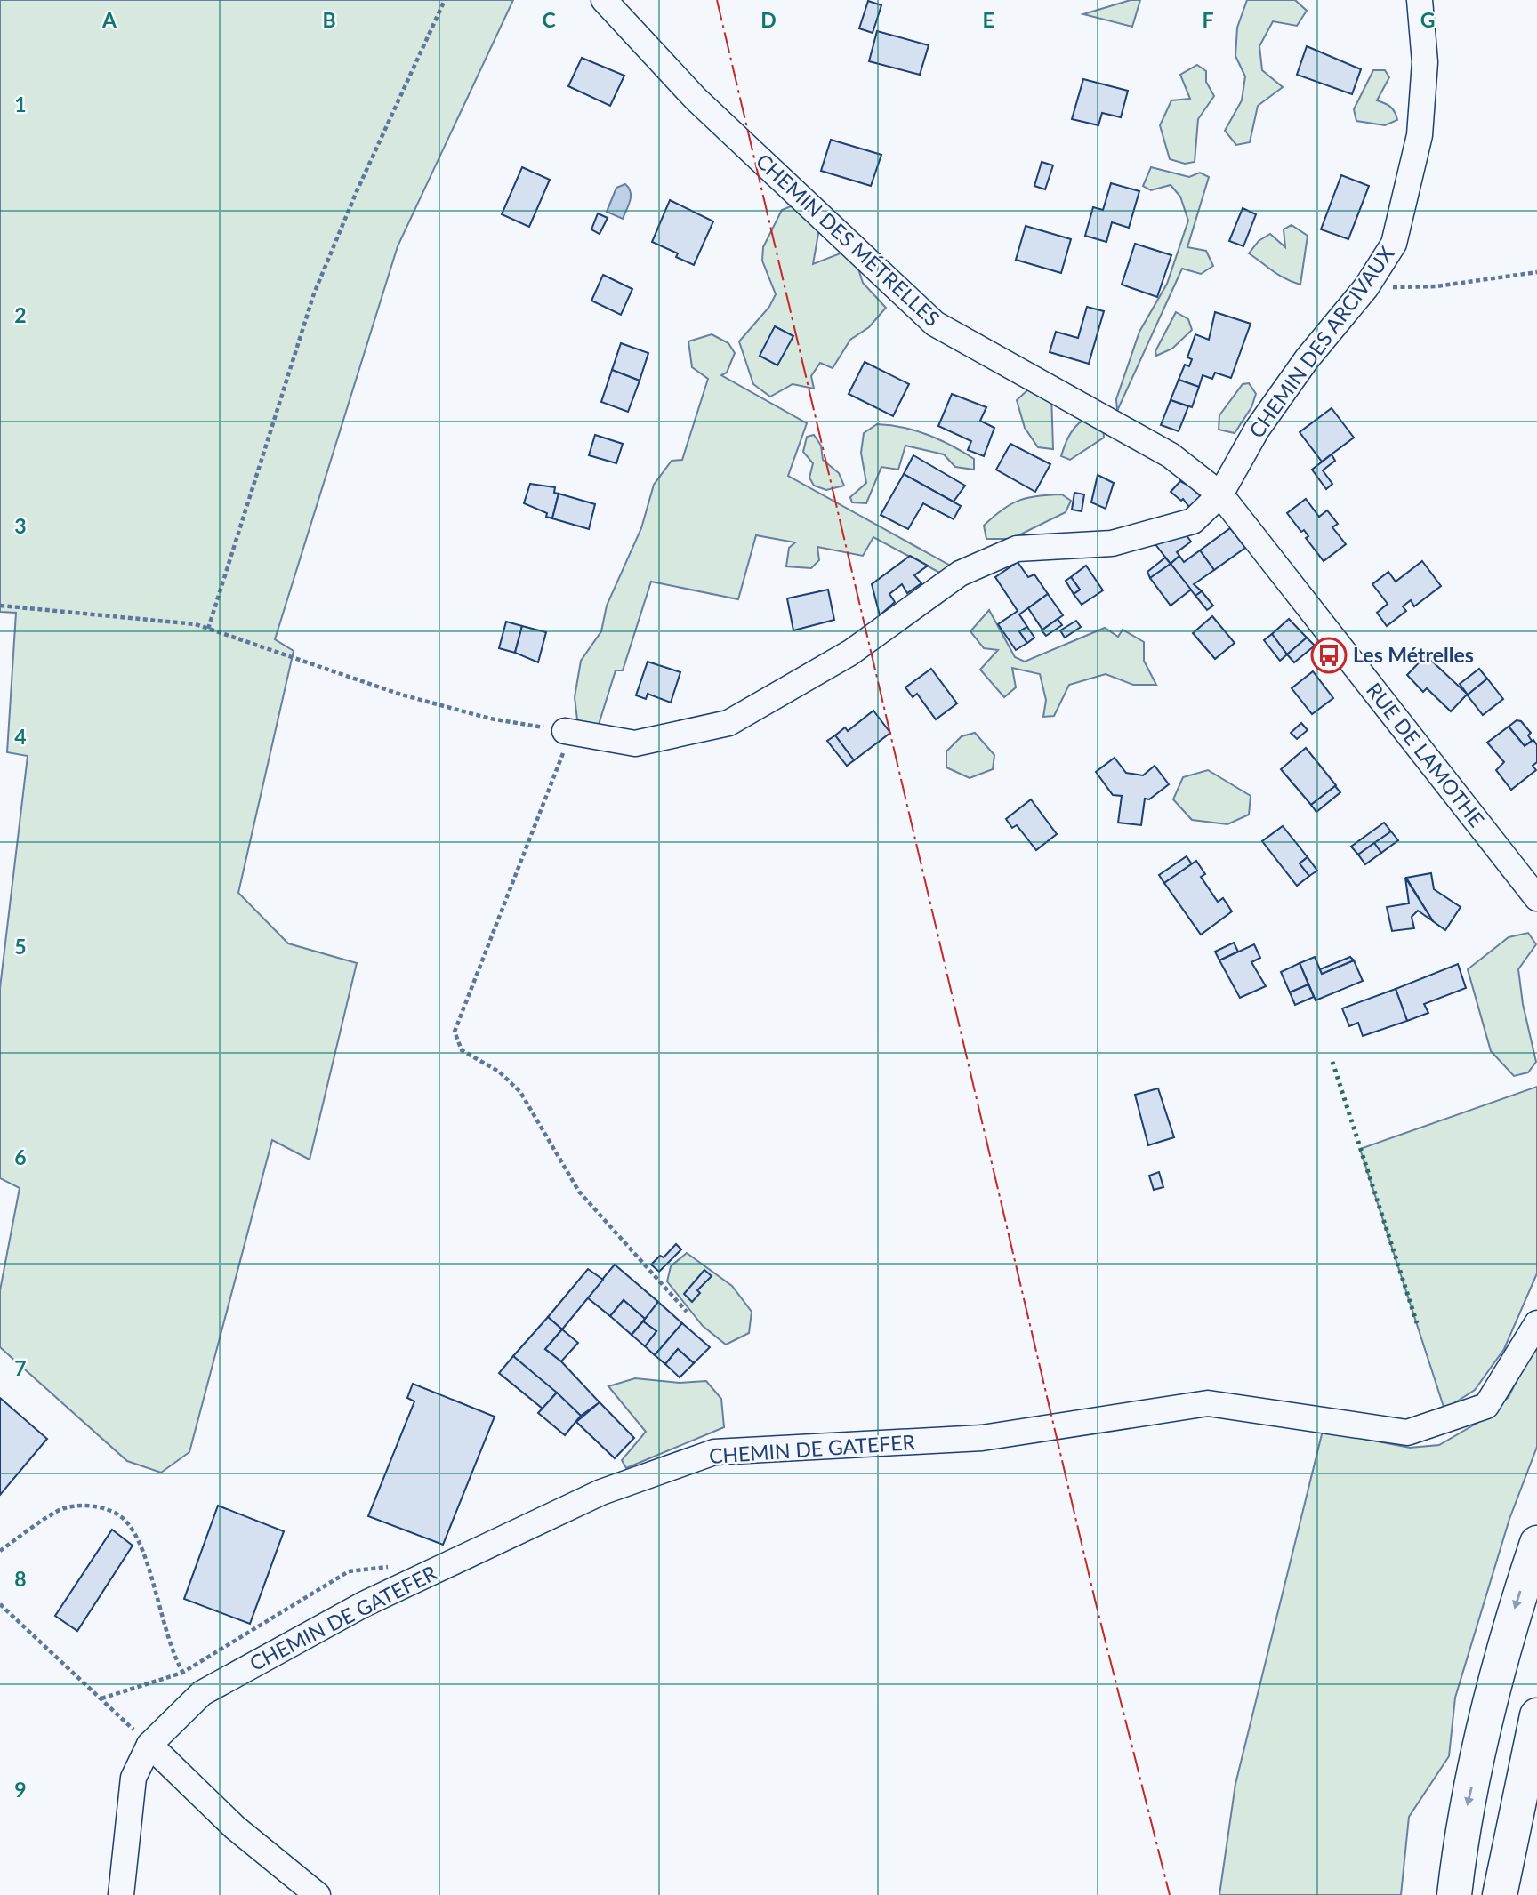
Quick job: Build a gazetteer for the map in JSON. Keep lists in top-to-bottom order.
{
  "streets": {
    "street": [
      "CHEMIN DES MÉTRELLES",
      "CHEMIN DES ARCIVAUX",
      "RUE DE LAMOTHE",
      "CHEMIN DE GATEFER"
    ]
  },
  "crossings": [
    ["CHEMIN DES MÉTRELLES", "CHEMIN DES ARCIVAUX"],
    ["CHEMIN DES MÉTRELLES", "RUE DE LAMOTHE"],
    ["CHEMIN DES ARCIVAUX", "RUE DE LAMOTHE"]
  ],
  "places": {
    "bus stop": ["Les Métrelles"]
  },
  "grid": {
    "columns": [
      "A",
      "B",
      "C",
      "D",
      "E",
      "F",
      "G"
    ],
    "rows": [
      "1",
      "2",
      "3",
      "4",
      "5",
      "6",
      "7",
      "8",
      "9"
    ]
  }
}
